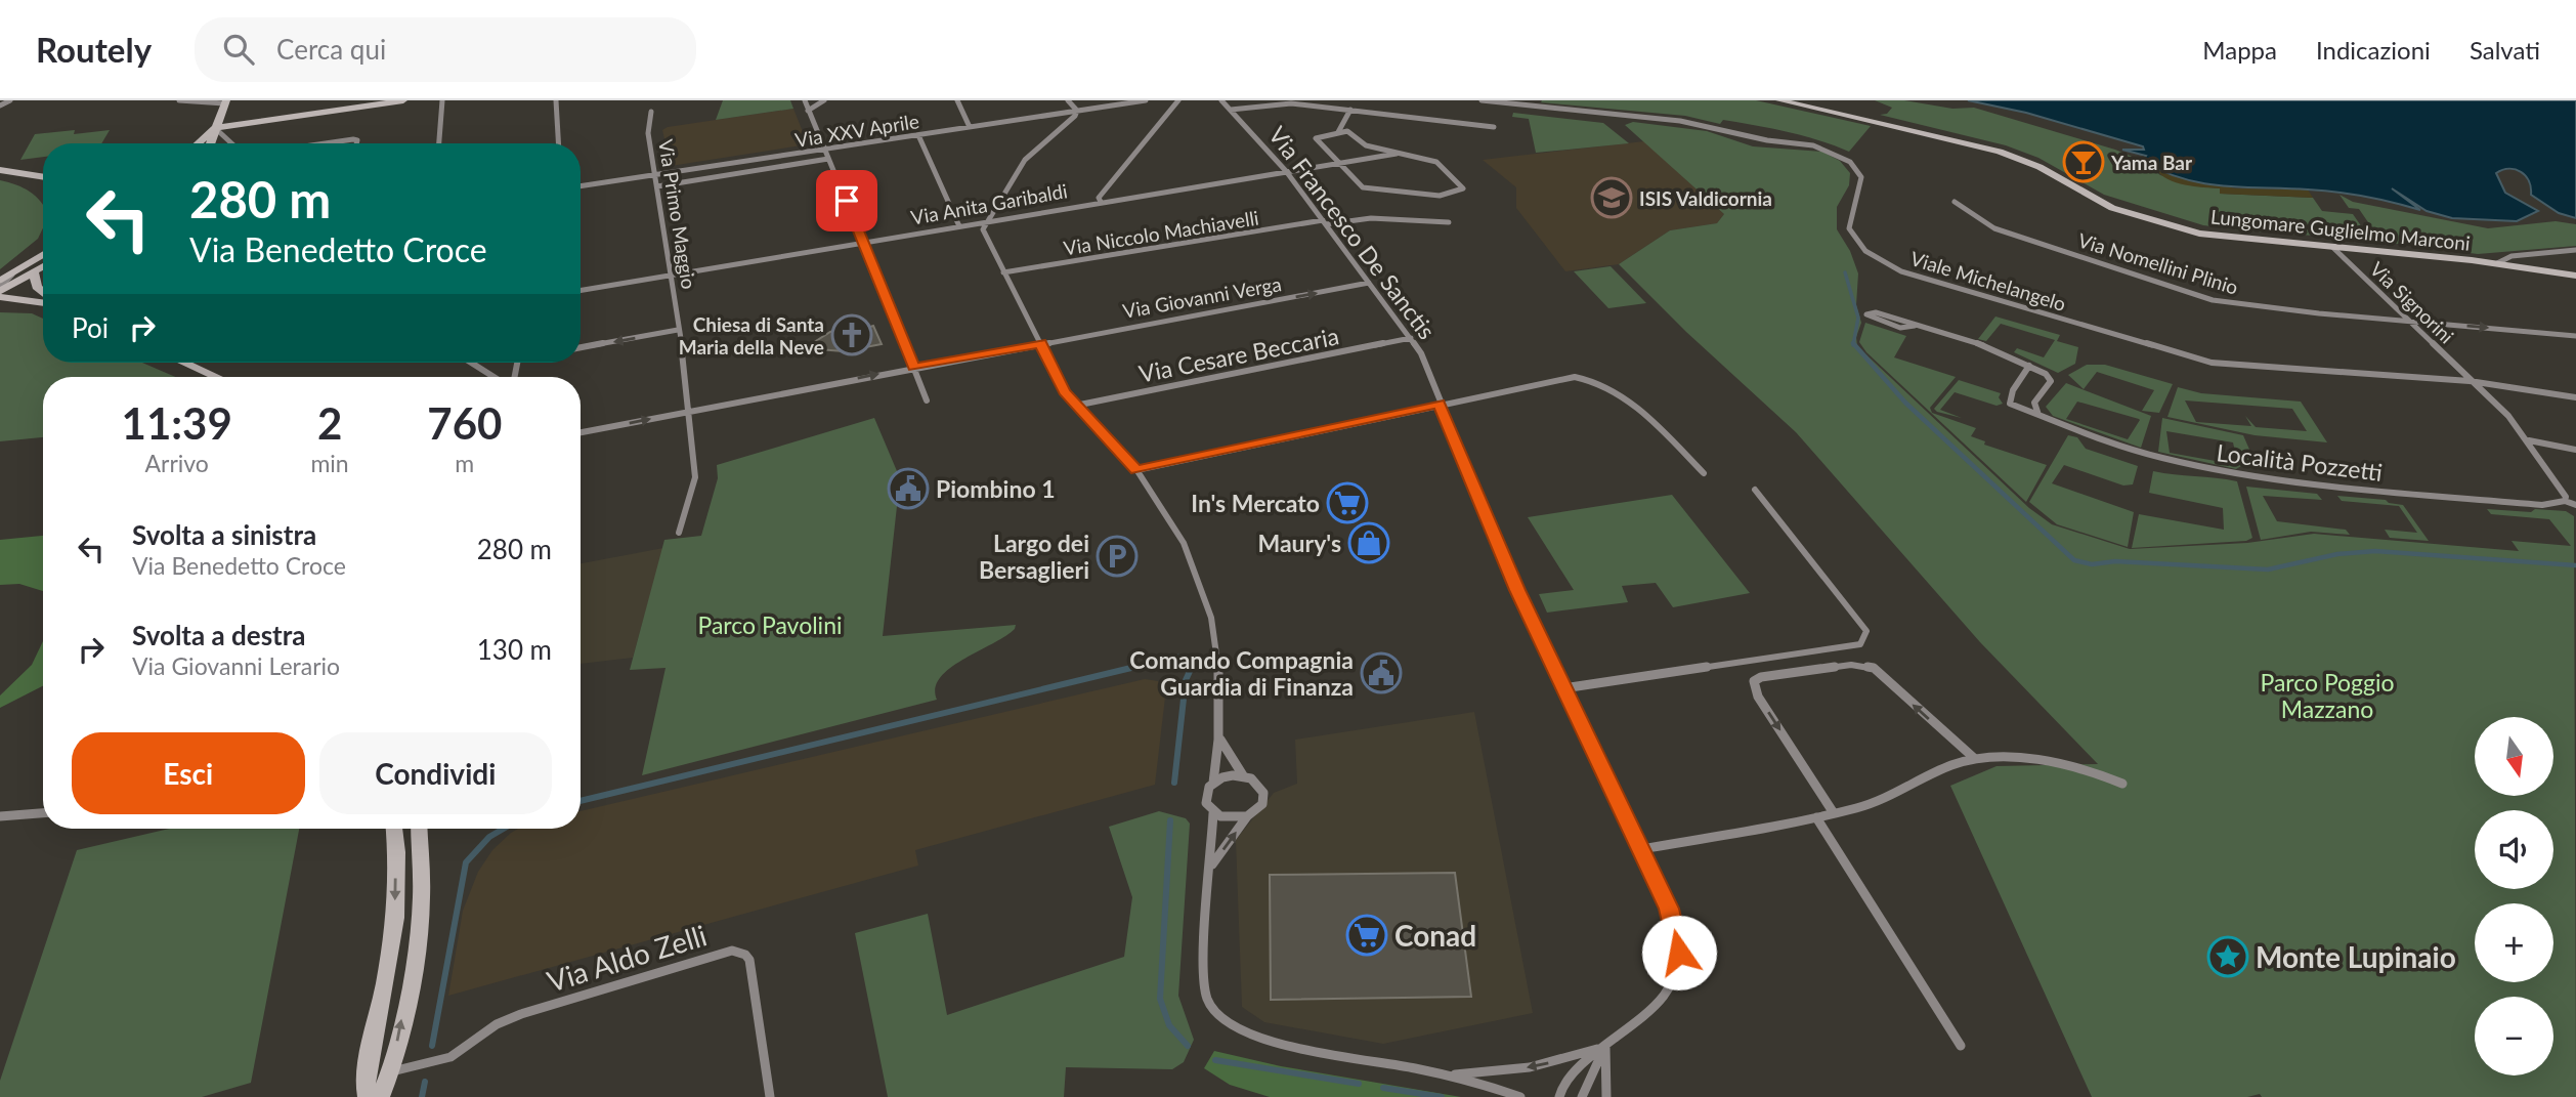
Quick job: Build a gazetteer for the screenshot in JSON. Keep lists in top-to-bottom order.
{
  "streets": {
    "street": [
      "Via XXV Aprile",
      "Via Anita Garibaldi",
      "Via Primo Maggio",
      "Lungomare Guglielmo Marconi",
      "Via Niccolo Machiavelli",
      "Via Francesco De Sanctis",
      "Via Nomellini Plinio",
      "Viale Michelangelo",
      "Via Giovanni Verga",
      "Via Signorini",
      "Via Cesare Beccaria",
      "Località Pozzetti",
      "Via Aldo Zelli"
    ]
  },
  "crossings": [
    ["Via XXV Aprile", "Via Primo Maggio"],
    ["Via Anita Garibaldi", "Via Primo Maggio"],
    ["Via Anita Garibaldi", "Via Francesco De Sanctis"],
    ["Via Primo Maggio", "Via Giovanni Verga"],
    ["Lungomare Guglielmo Marconi", "Via Signorini"],
    ["Via Niccolo Machiavelli", "Via Francesco De Sanctis"],
    ["Via Francesco De Sanctis", "Via Giovanni Verga"],
    ["Via Francesco De Sanctis", "Via Cesare Beccaria"],
    ["Via Nomellini Plinio", "Via Signorini"],
    ["Viale Michelangelo", "Via Signorini"]
  ],
  "one_way": ["Via Giovanni Verga"],
  "parks": ["Parco Pavolini", "Parco Poggio Mazzano"],
  "places": {
    "bar": ["Yama Bar"],
    "school or university": ["ISIS Valdicornia"],
    "church": ["Chiesa di Santa Maria della Neve"],
    "public building": ["Piombino 1", "Comando Compagnia Guardia di Finanza"],
    "supermarket": ["In's Mercato", "Conad"],
    "shop": ["Maury's"],
    "parking": ["Largo dei Bersaglieri"],
    "place": ["Monte Lupinaio"]
  },
  "north": "bottom",
  "page": {
    "header": "Routely",
    "search": "Cerca qui",
    "nav": ["Mappa", "Indicazioni", "Salvati"],
    "turn": ["280 m", "Via Benedetto Croce"],
    "then": "Poi",
    "eta": [
      "11:39",
      "Arrivo",
      "2",
      "min",
      "760",
      "m"
    ],
    "list": [
      {
        "name": "Svolta a sinistra",
        "note": "Via Benedetto Croce",
        "value": "280 m"
      },
      {
        "name": "Svolta a destra",
        "note": "Via Giovanni Lerario",
        "value": "130 m"
      }
    ],
    "map_buttons": ["+", "−"],
    "buttons": ["Esci", "Condividi"]
  }
}
